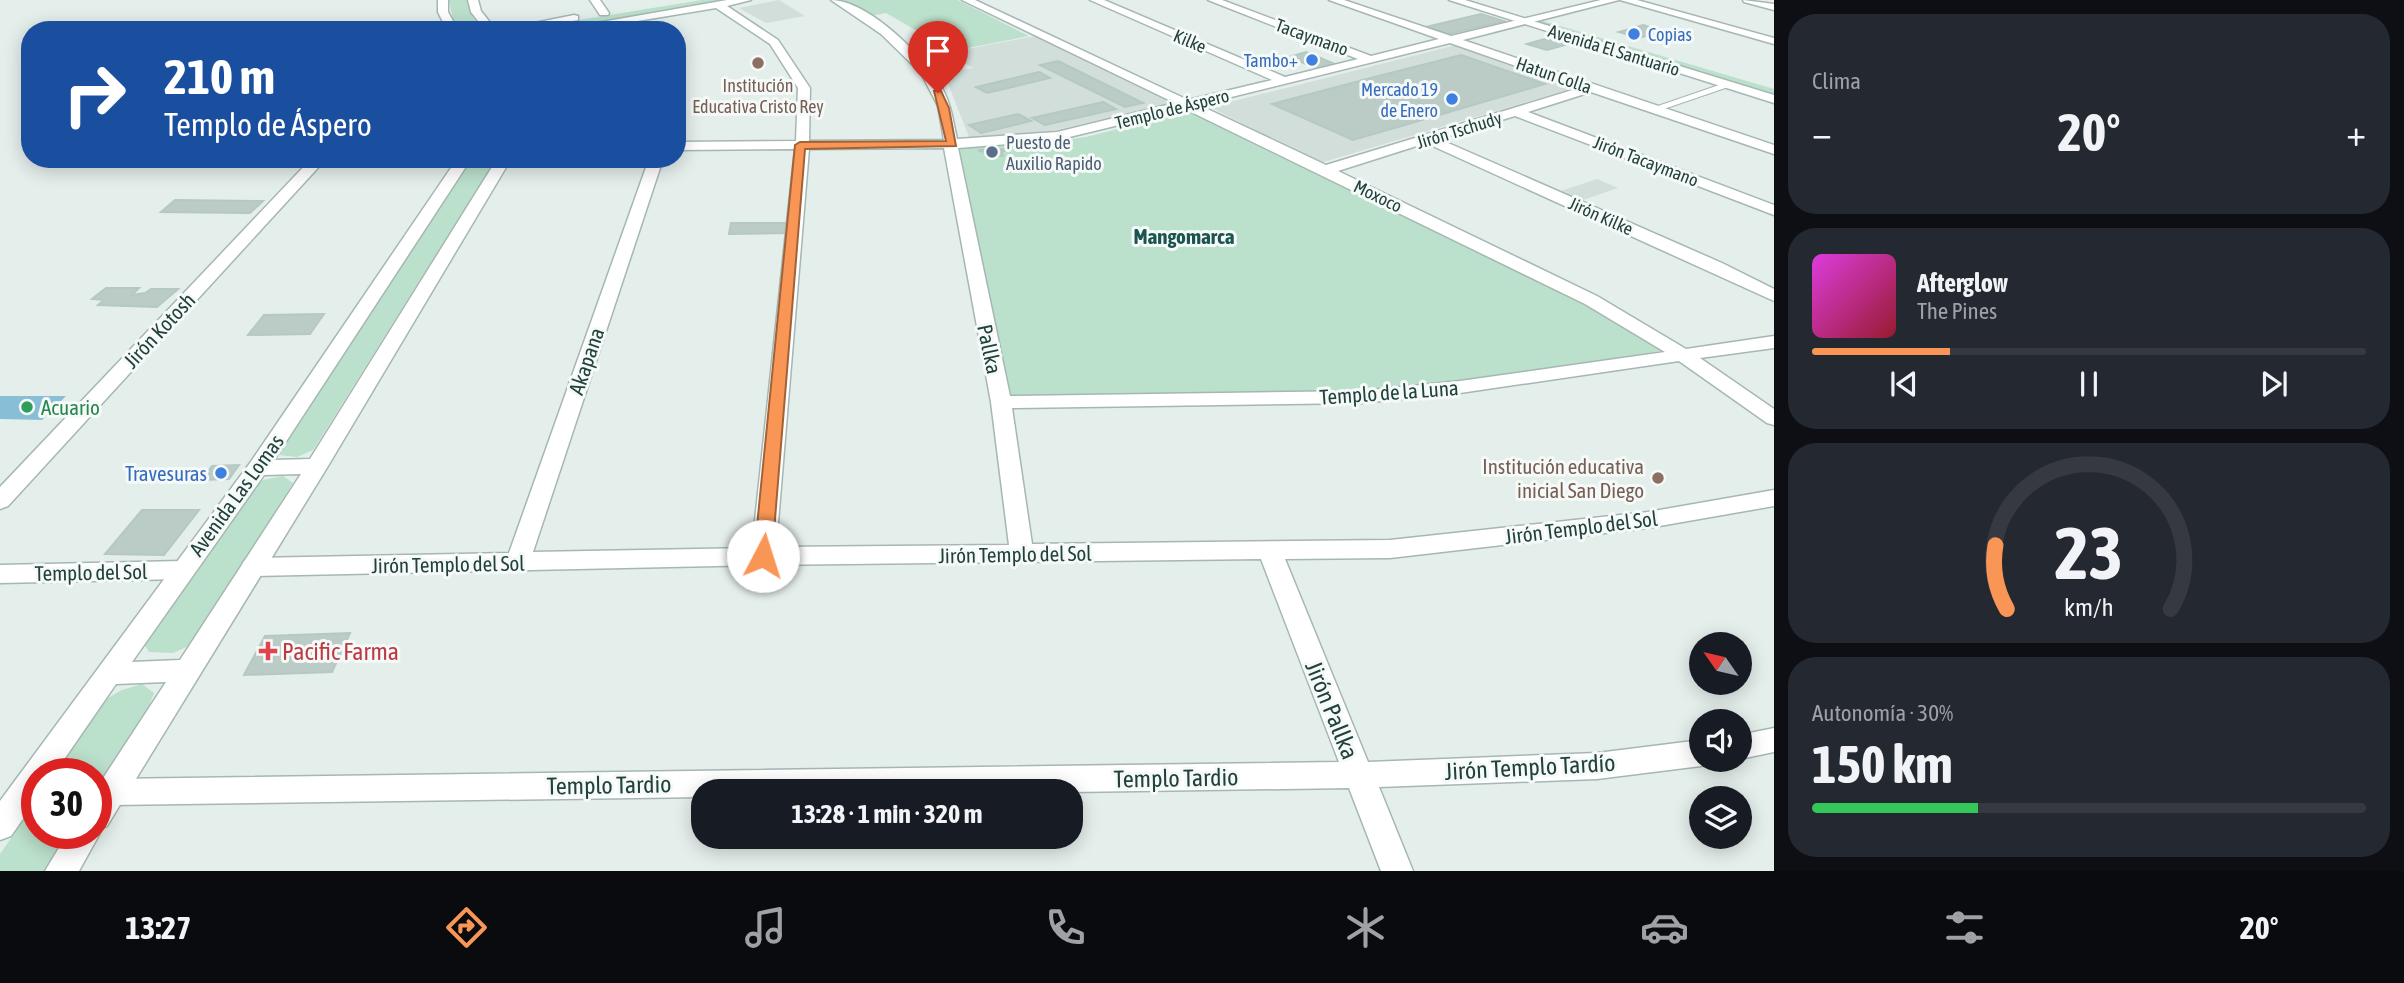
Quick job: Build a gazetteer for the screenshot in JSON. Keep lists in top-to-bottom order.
{
  "streets": {
    "street": [
      "Tacaymano",
      "Kilke",
      "Avenida El Santuario",
      "Hatun Colla",
      "Templo de Áspero",
      "Jirón Tschudy",
      "Jirón Tacaymano",
      "Moxoco",
      "Jirón Kilke",
      "Jirón Kotosh",
      "Pallka",
      "Akapana",
      "Templo de la Luna",
      "Avenida Las Lomas",
      "Jirón Templo del Sol",
      "Templo del Sol",
      "Jirón Pallka",
      "Jirón Templo Tardío",
      "Templo Tardio"
    ]
  },
  "crossings": [
    ["Tacaymano", "Templo de Áspero"],
    ["Kilke", "Templo de Áspero"],
    ["Avenida El Santuario", "Templo de Áspero"],
    ["Hatun Colla", "Templo de Áspero"],
    ["Hatun Colla", "Jirón Tschudy"],
    ["Templo de Áspero", "Moxoco"],
    ["Templo de Áspero", "Pallka"],
    ["Jirón Tschudy", "Jirón Tacaymano"],
    ["Jirón Tschudy", "Moxoco"],
    ["Jirón Tschudy", "Jirón Kilke"],
    ["Moxoco", "Templo de la Luna"],
    ["Pallka", "Templo de la Luna"],
    ["Pallka", "Jirón Templo del Sol"],
    ["Akapana", "Jirón Templo del Sol"],
    ["Avenida Las Lomas", "Templo del Sol"],
    ["Jirón Templo del Sol", "Jirón Pallka"],
    ["Jirón Pallka", "Jirón Templo Tardío"],
    ["Jirón Pallka", "Templo Tardio"],
    ["Jirón Templo Tardío", "Templo Tardio"]
  ],
  "districts": ["Mangomarca"],
  "places": {
    "other": [
      "Copias",
      "Tambo+",
      "Institución Educativa Cristo Rey",
      "Mercado 19 de Enero",
      "Puesto de Auxilio Rapido",
      "Acuario",
      "Travesuras",
      "Institución educativa inicial San Diego"
    ],
    "health": ["Pacific Farma"]
  },
  "north": "top left",
  "page": {
    "tile": [
      "Clima",
      ["Autonomía · 30%", "150 km"]
    ],
    "turn": ["210 m", "Templo de Áspero"],
    "heat": ["−", "20°", "+"],
    "song": ["Afterglow", "The Pines"],
    "limit": "30",
    "trip": "13:28 · 1 min · 320 m",
    "tabs": ["13:27", "20°"],
    "gauge": ["23", "km/h"]
  }
}
